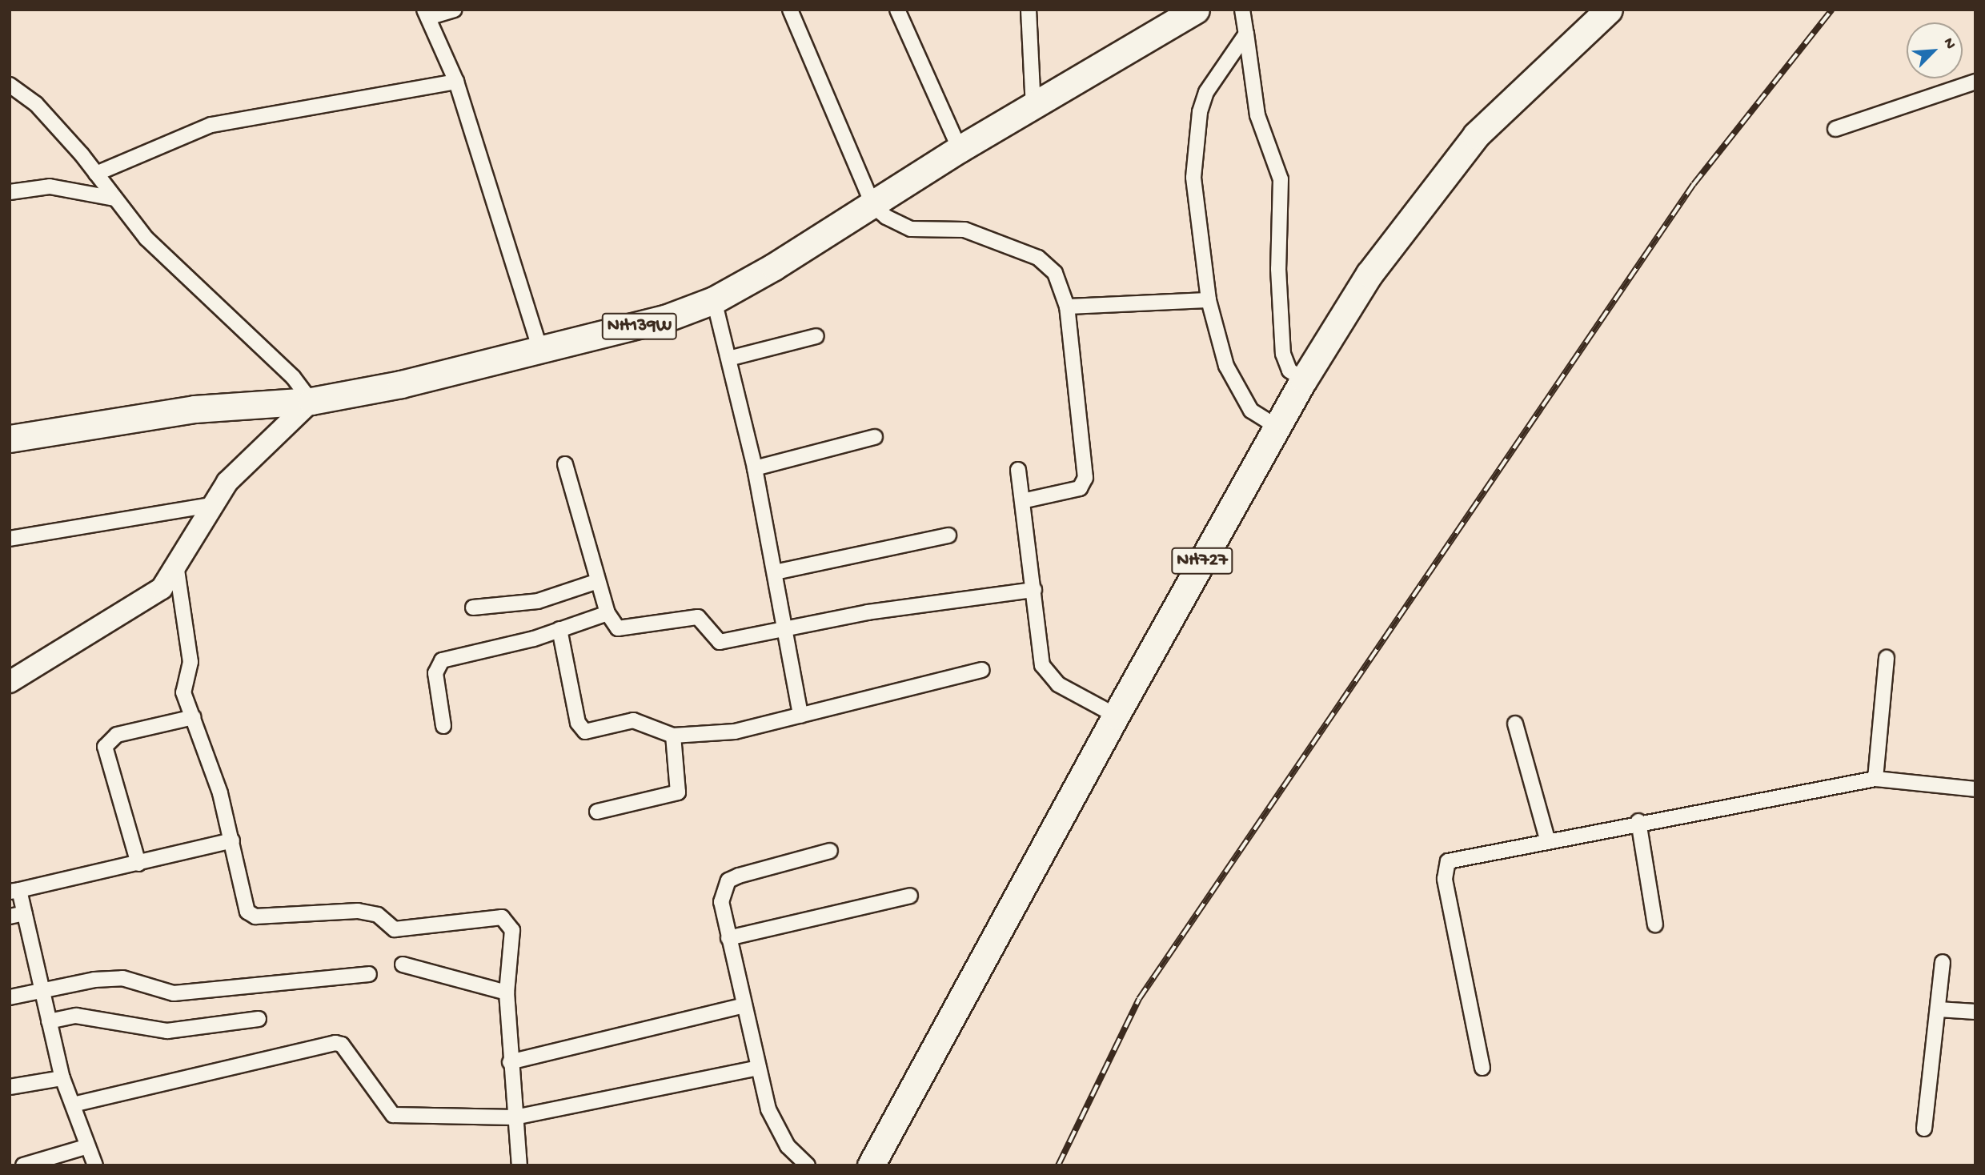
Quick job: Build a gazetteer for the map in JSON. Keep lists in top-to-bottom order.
{
  "streets": {
    "highway": ["NH139W", "NH727"]
  },
  "north": "top right"
}
